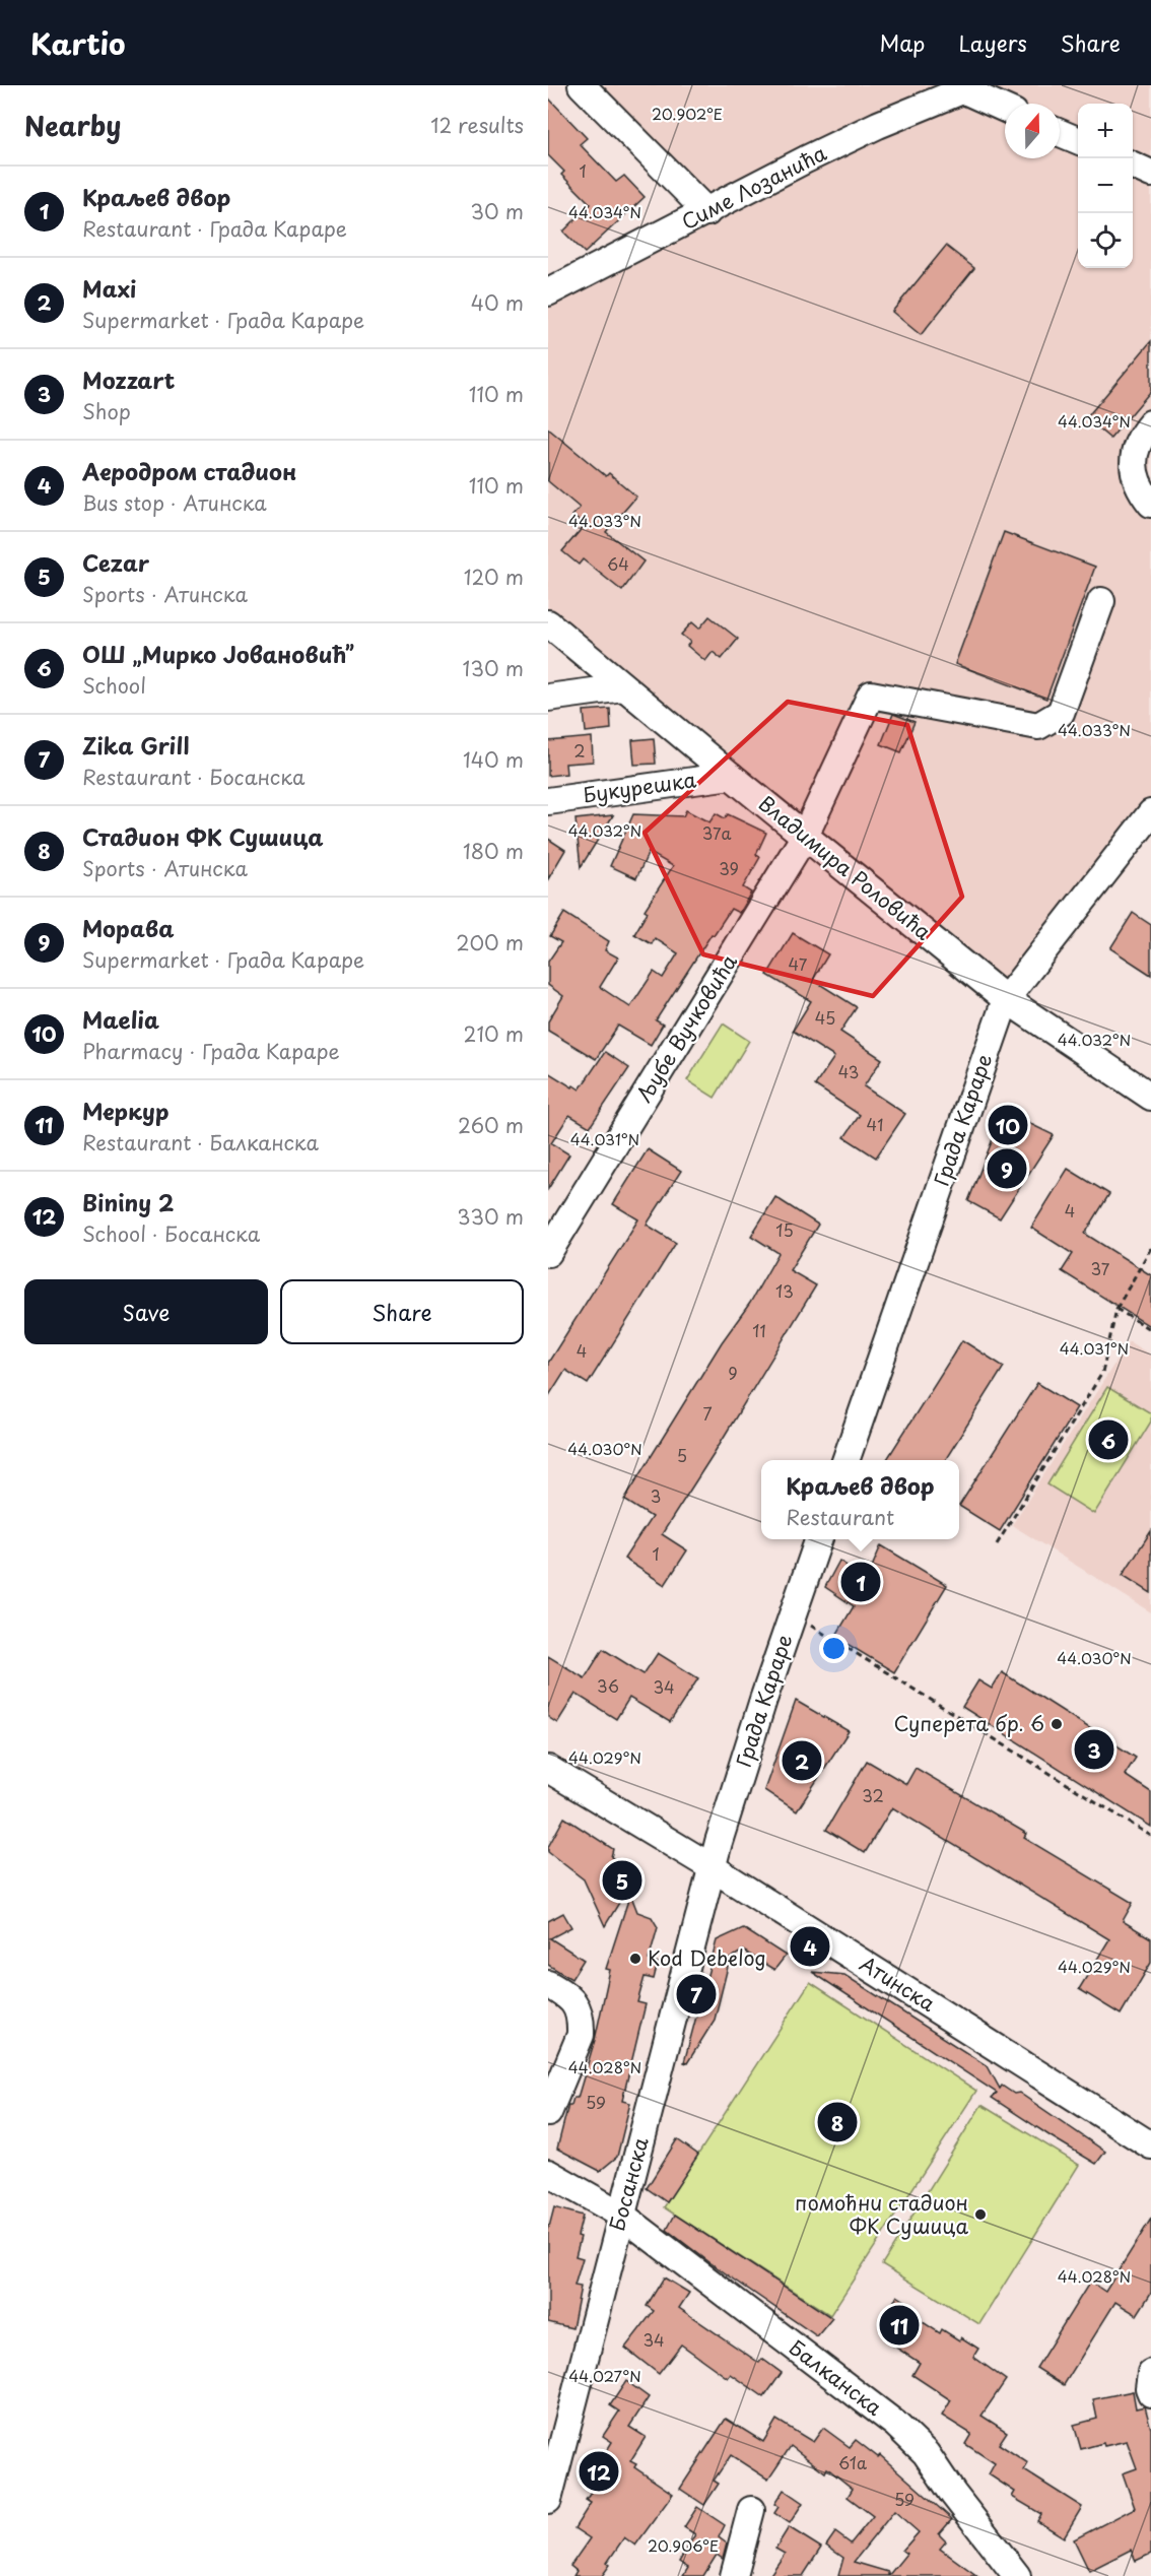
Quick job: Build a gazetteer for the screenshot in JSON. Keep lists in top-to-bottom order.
{
  "streets": {
    "street": [
      "Симе Лозанића",
      "Букурешка",
      "Владимира Роловића",
      "Љубе Вучковића",
      "Града Караре",
      "Атинска",
      "Босанска",
      "Балканска"
    ]
  },
  "crossings": [
    ["Букурешка", "Владимира Роловића"],
    ["Владимира Роловића", "Љубе Вучковића"],
    ["Владимира Роловића", "Града Караре"],
    ["Града Караре", "Атинска"],
    ["Града Караре", "Босанска"],
    ["Атинска", "Босанска"],
    ["Босанска", "Балканска"]
  ],
  "places": ["Суперета бр. 6", "Kod Debelog", "помоћни стадион ФК Сушица"],
  "house_numbers": [
    "1",
    "64",
    "2",
    "37a",
    "39",
    "47",
    "45",
    "43",
    "41",
    "4",
    "15",
    "37",
    "13",
    "11",
    "4",
    "9",
    "7",
    "5",
    "3",
    "1",
    "36",
    "34",
    "32",
    "59",
    "34",
    "61a",
    "59"
  ],
  "north": "top",
  "page": {
    "header": "Kartio",
    "nav": ["Map", "Layers", "Share"],
    "heading": ["Nearby", "12 results"],
    "map_buttons": ["+", "−"],
    "list": [
      {
        "mark": "1",
        "name": "Краљев двор",
        "note": "Restaurant · Града Караре",
        "value": "30 m"
      },
      {
        "mark": "2",
        "name": "Maxi",
        "note": "Supermarket · Града Караре",
        "value": "40 m"
      },
      {
        "mark": "3",
        "name": "Mozzart",
        "note": "Shop",
        "value": "110 m"
      },
      {
        "mark": "4",
        "name": "Аеродром стадион",
        "note": "Bus stop · Атинска",
        "value": "110 m"
      },
      {
        "mark": "5",
        "name": "Cezar",
        "note": "Sports · Атинска",
        "value": "120 m"
      },
      {
        "mark": "6",
        "name": "ОШ „Мирко Јовановић”",
        "note": "School",
        "value": "130 m"
      },
      {
        "mark": "7",
        "name": "Zika Grill",
        "note": "Restaurant · Босанска",
        "value": "140 m"
      },
      {
        "mark": "8",
        "name": "Стадион ФК Сушица",
        "note": "Sports · Атинска",
        "value": "180 m"
      },
      {
        "mark": "9",
        "name": "Морава",
        "note": "Supermarket · Града Караре",
        "value": "200 m"
      },
      {
        "mark": "10",
        "name": "Maelia",
        "note": "Pharmacy · Града Караре",
        "value": "210 m"
      },
      {
        "mark": "11",
        "name": "Меркур",
        "note": "Restaurant · Балканска",
        "value": "260 m"
      },
      {
        "mark": "12",
        "name": "Bininy 2",
        "note": "School · Босанска",
        "value": "330 m"
      }
    ],
    "pins": [
      "10",
      "9",
      "6",
      "1",
      "3",
      "2",
      "5",
      "4",
      "7",
      "8",
      "11",
      "12"
    ],
    "buttons": ["Save", "Share"],
    "popup": ["Краљев двор", "Restaurant"]
  },
  "coordinates": [
    "20.902°E",
    "44.034°N",
    "44.033°N",
    "44.032°N",
    "44.031°N",
    "44.030°N",
    "44.029°N",
    "44.028°N",
    "44.027°N",
    "20.906°E"
  ]
}
